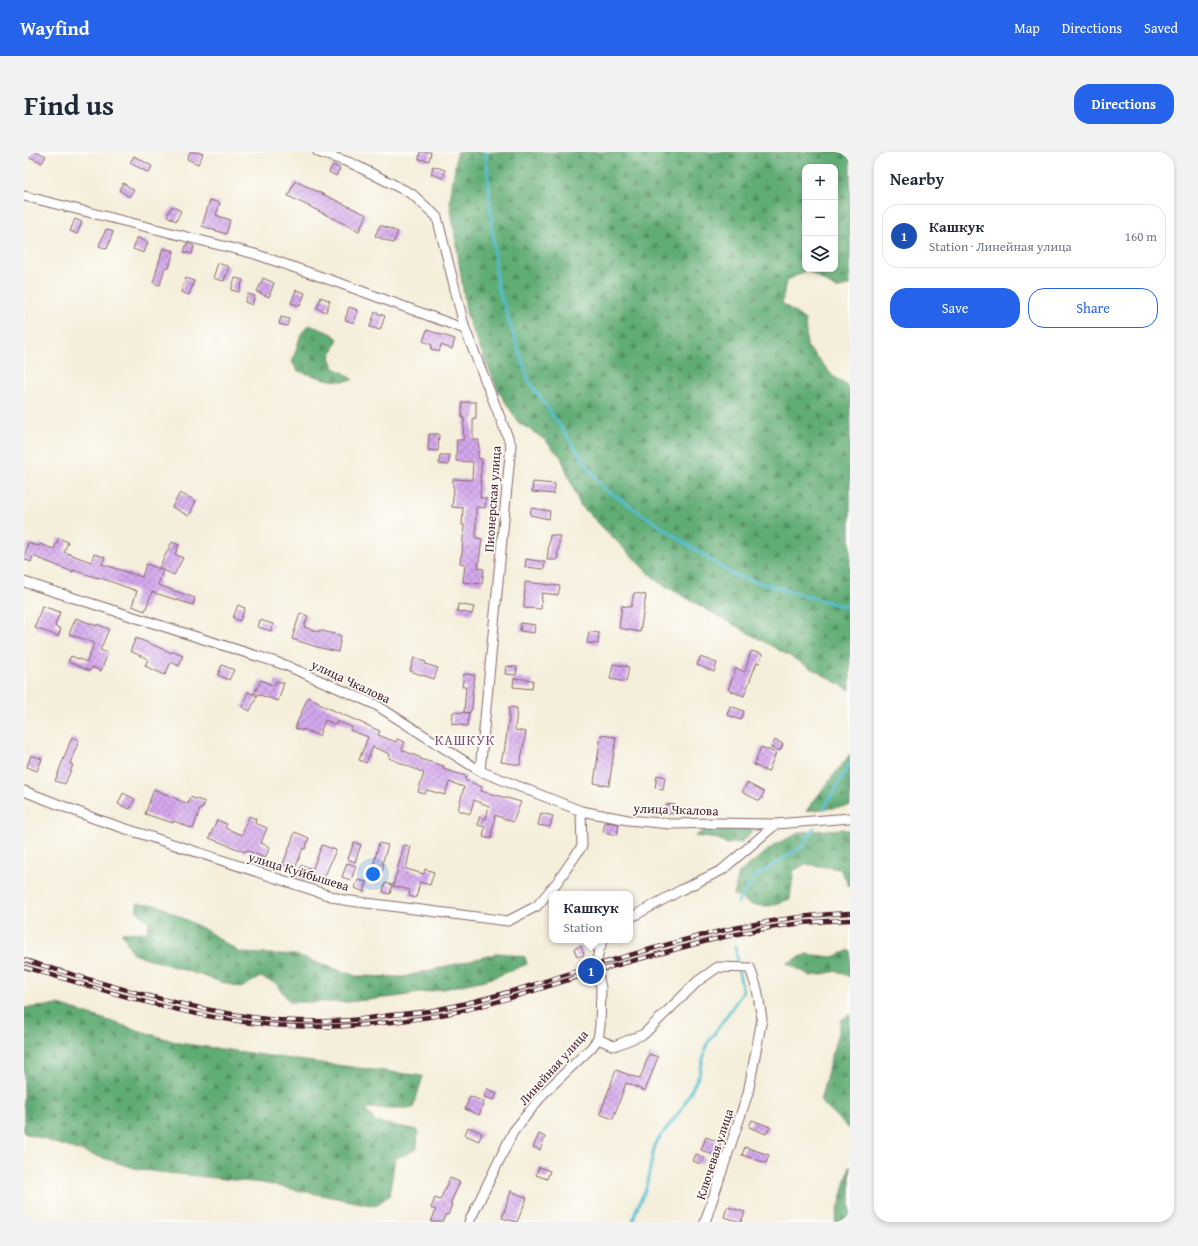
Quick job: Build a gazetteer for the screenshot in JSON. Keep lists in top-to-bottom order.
{
  "streets": {
    "street": [
      "Пионерская улица",
      "улица Чкалова",
      "улица Куйбышева",
      "Линейная улица",
      "Ключевая улица"
    ]
  },
  "crossings": [
    ["Пионерская улица", "улица Чкалова"],
    ["улица Чкалова", "улица Куйбышева"],
    ["Линейная улица", "Ключевая улица"]
  ],
  "districts": ["КАШКУК"],
  "page": {
    "header": "Wayfind",
    "nav": ["Map", "Directions", "Saved"],
    "title": "Find us",
    "buttons": [
      "Directions",
      ["Save", "Share"]
    ],
    "heading": "Nearby",
    "map_buttons": ["+", "−"],
    "list": [
      {
        "mark": "1",
        "name": "Кашкук",
        "note": "Station · Линейная улица",
        "value": "160 m"
      }
    ],
    "popup": ["Кашкук", "Station"],
    "pins": "1"
  }
}
